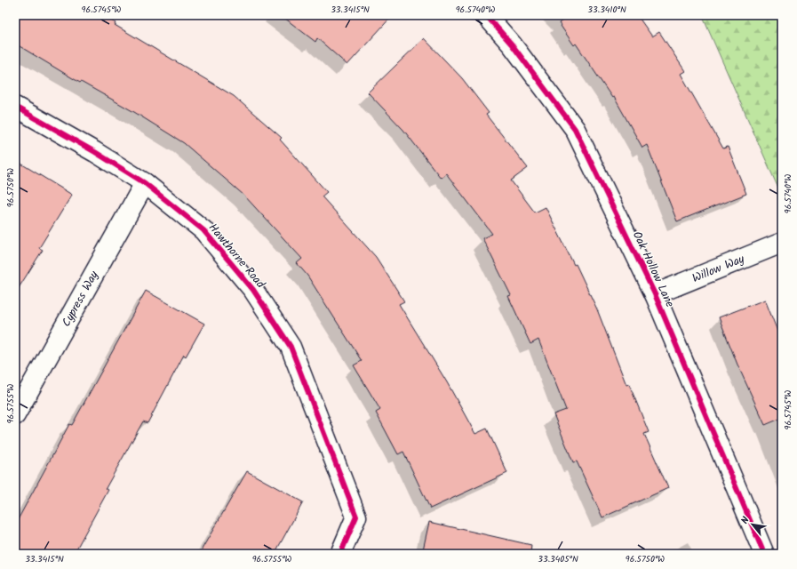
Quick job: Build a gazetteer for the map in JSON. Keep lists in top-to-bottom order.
{
  "streets": {
    "street": [
      "Hawthorne Road",
      "Willow Way",
      "Oak Hollow Lane",
      "Cypress Way"
    ]
  },
  "crossings": [
    ["Hawthorne Road", "Cypress Way"],
    ["Willow Way", "Oak Hollow Lane"]
  ],
  "north": "top left",
  "coordinates": [
    "96.5745°W",
    "33.3415°N",
    "96.5740°W",
    "33.3410°N",
    "96.5750°W",
    "96.5755°W",
    "33.3405°N"
  ]
}
